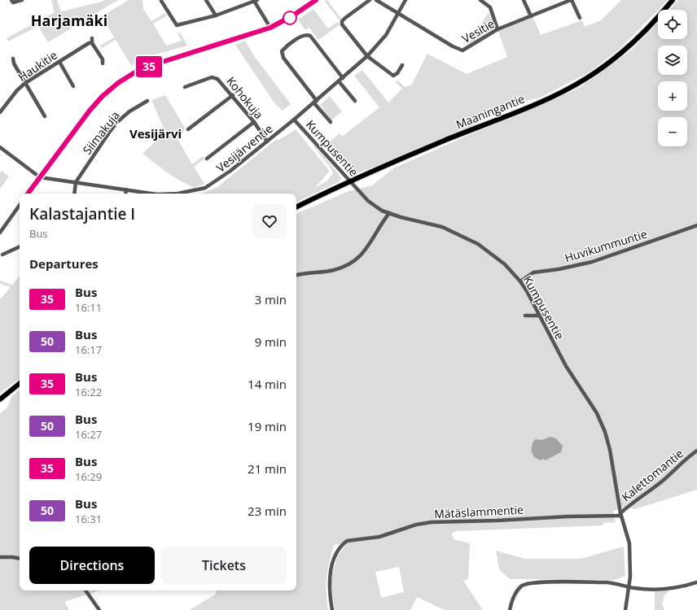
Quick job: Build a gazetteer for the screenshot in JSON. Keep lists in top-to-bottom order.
{
  "streets": {
    "main road": ["Maaningantie"],
    "street": [
      "Vesitie",
      "Haukitie",
      "Kohokuja",
      "Siimakuja",
      "Vesijärventie",
      "Kumpusentie",
      "Huvikummuntie",
      "Kalettomantie",
      "Mätäslammentie"
    ]
  },
  "crossings": [
    ["Vesitie", "Vesijärventie"],
    ["Kohokuja", "Vesijärventie"],
    ["Maaningantie", "Kumpusentie"],
    ["Siimakuja", "Vesijärventie"],
    ["Vesijärventie", "Kumpusentie"],
    ["Kumpusentie", "Huvikummuntie"],
    ["Kumpusentie", "Kalettomantie"],
    ["Kumpusentie", "Mätäslammentie"],
    ["Kalettomantie", "Mätäslammentie"]
  ],
  "districts": ["Harjamäki", "Vesijärvi"],
  "lines": ["bus line 35"],
  "page": {
    "on_map": "35",
    "map_buttons": ["+", "−"],
    "heading": [
      ["Kalastajantie I", "Bus"],
      "Departures"
    ],
    "list": [
      {
        "mark": "35",
        "name": "Bus",
        "note": "16:11",
        "value": "3 min"
      },
      {
        "mark": "50",
        "name": "Bus",
        "note": "16:17",
        "value": "9 min"
      },
      {
        "mark": "35",
        "name": "Bus",
        "note": "16:22",
        "value": "14 min"
      },
      {
        "mark": "50",
        "name": "Bus",
        "note": "16:27",
        "value": "19 min"
      },
      {
        "mark": "35",
        "name": "Bus",
        "note": "16:29",
        "value": "21 min"
      },
      {
        "mark": "50",
        "name": "Bus",
        "note": "16:31",
        "value": "23 min"
      }
    ],
    "buttons": ["Directions", "Tickets"]
  }
}
